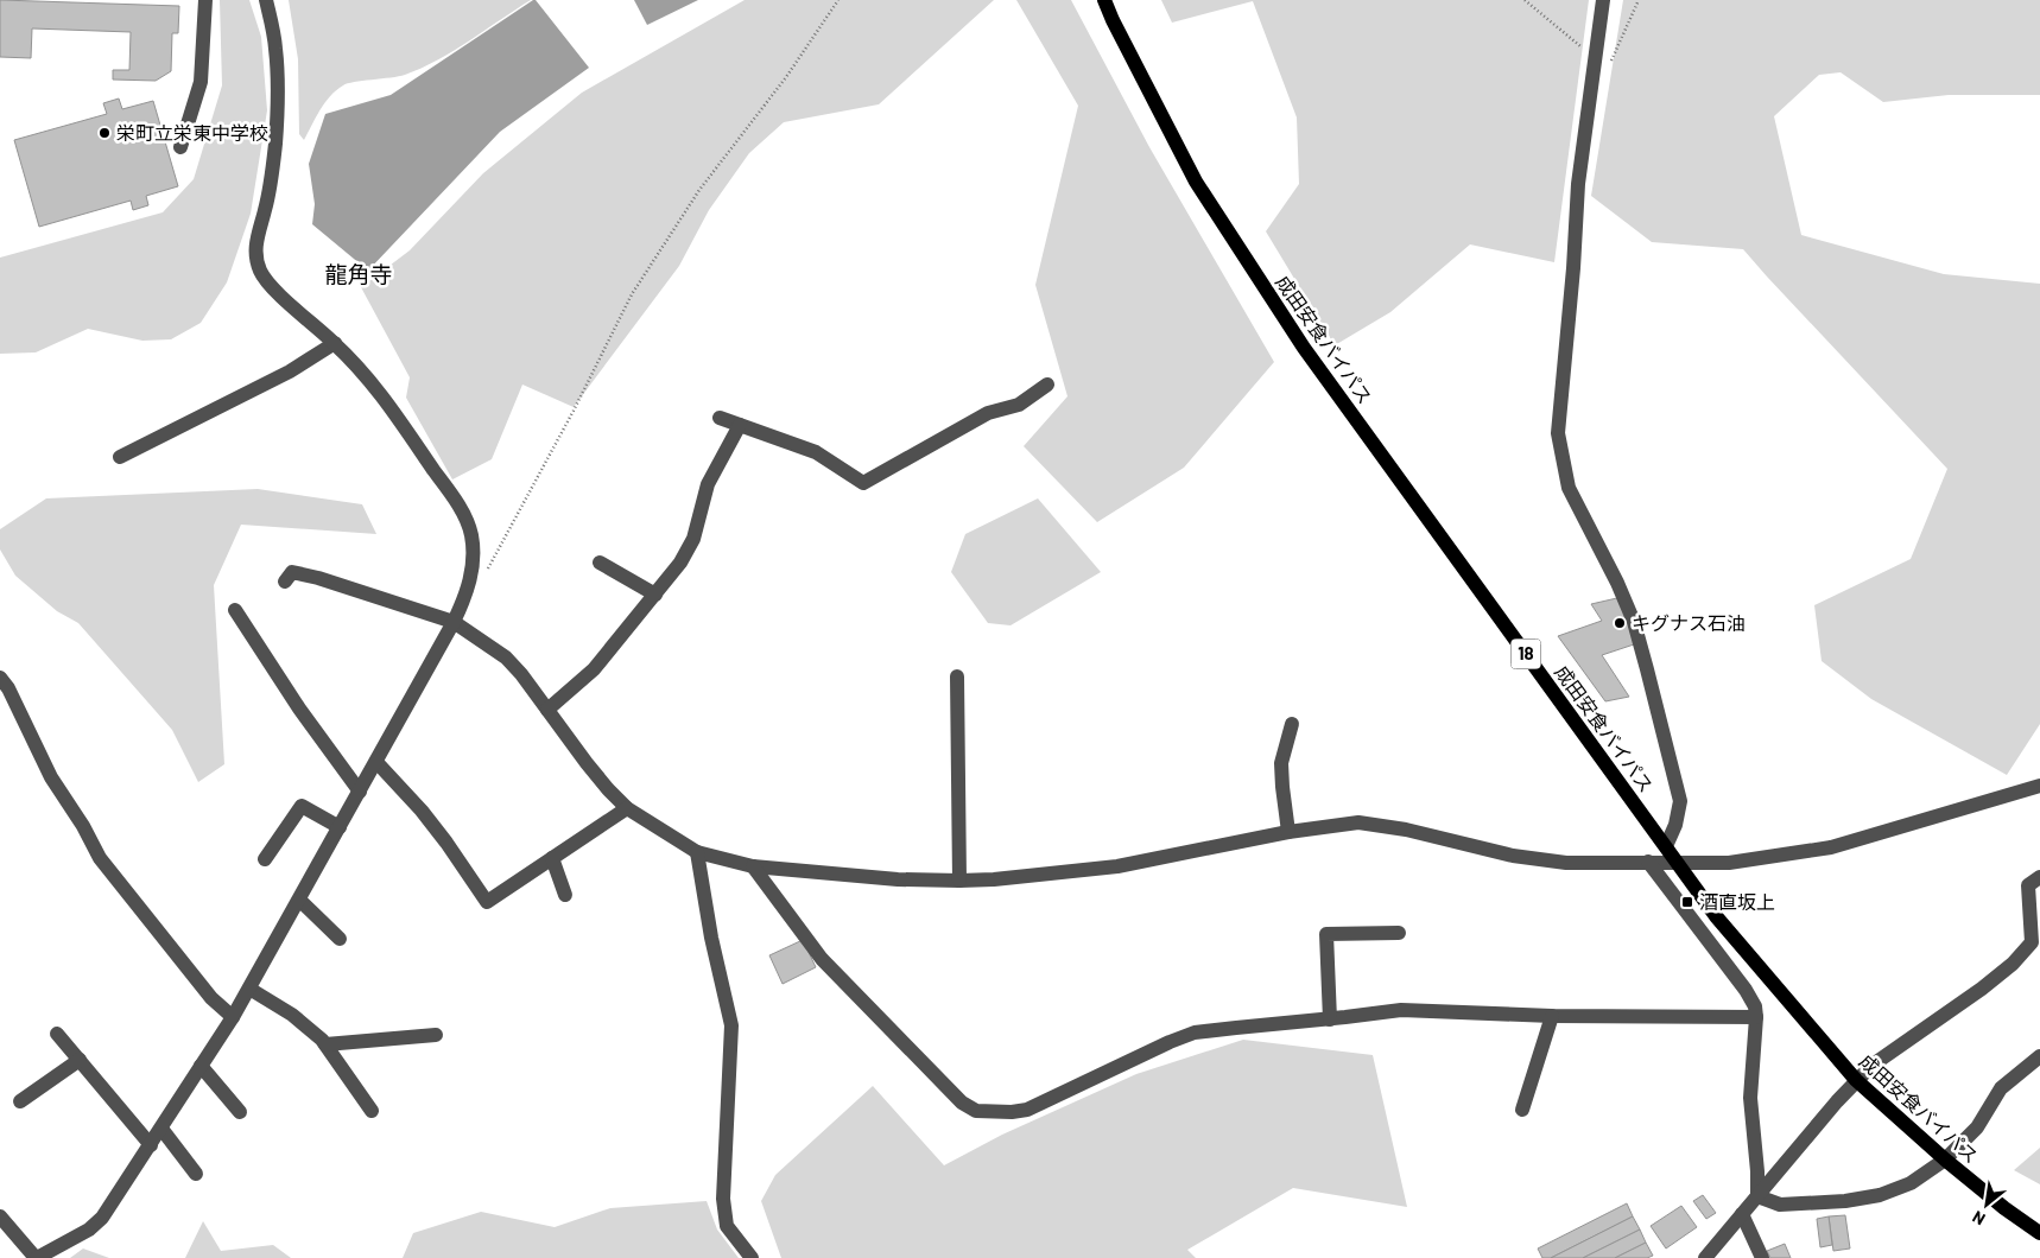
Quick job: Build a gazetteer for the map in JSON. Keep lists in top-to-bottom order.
{
  "streets": {
    "main road": ["成田安食バイパス", "18"]
  },
  "districts": ["龍角寺"],
  "places": {
    "other": ["栄町立栄東中学校", "キグナス石油"],
    "transit": ["酒直坂上"]
  },
  "north": "bottom left"
}
